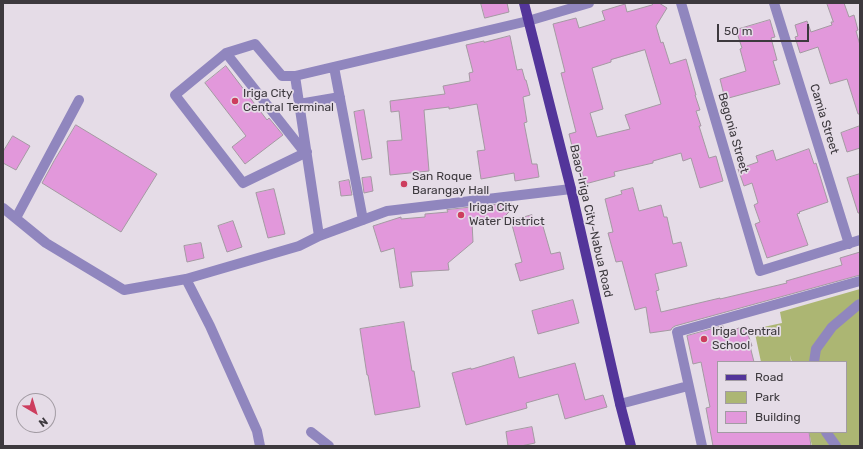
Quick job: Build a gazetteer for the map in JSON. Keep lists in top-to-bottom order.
{
  "streets": {
    "main road": ["Baao-Iriga City-Nabua Road"],
    "street": ["Camia Street", "Begonia Street"]
  },
  "crossings": [
    ["Camia Street", "Begonia Street"]
  ],
  "places": [
    "Iriga City Central Terminal",
    "San Roque Barangay Hall",
    "Iriga City Water District",
    "Iriga Central School"
  ],
  "legend": ["Road", "Park", "Building"],
  "scale_bar": "50 m",
  "north": "bottom right"
}
